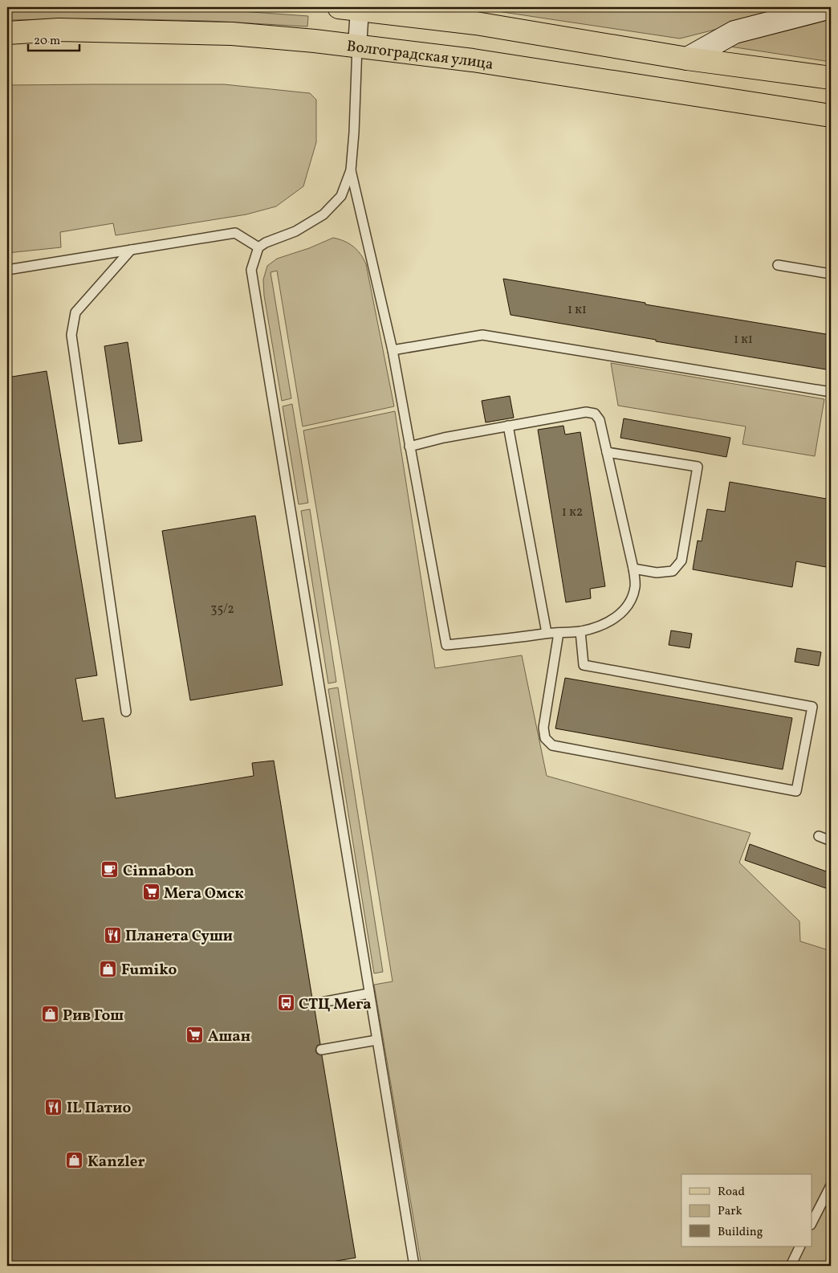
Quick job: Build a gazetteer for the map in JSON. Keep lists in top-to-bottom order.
{
  "streets": {
    "main road": ["Волгоградская улица"]
  },
  "places": {
    "cafe": ["Cinnabon"],
    "supermarket": ["Мега Омск", "Ашан"],
    "restaurant": ["Планета Суши", "IL Патио"],
    "shop": ["Fumiko", "Рив Гош", "Kanzler"],
    "bus stop": ["СТЦ Мега"]
  },
  "house_numbers": [
    "1 к1",
    "1 к1",
    "1 к2",
    "35/2"
  ],
  "legend": ["Road", "Park", "Building"],
  "scale_bar": "20 m"
}
